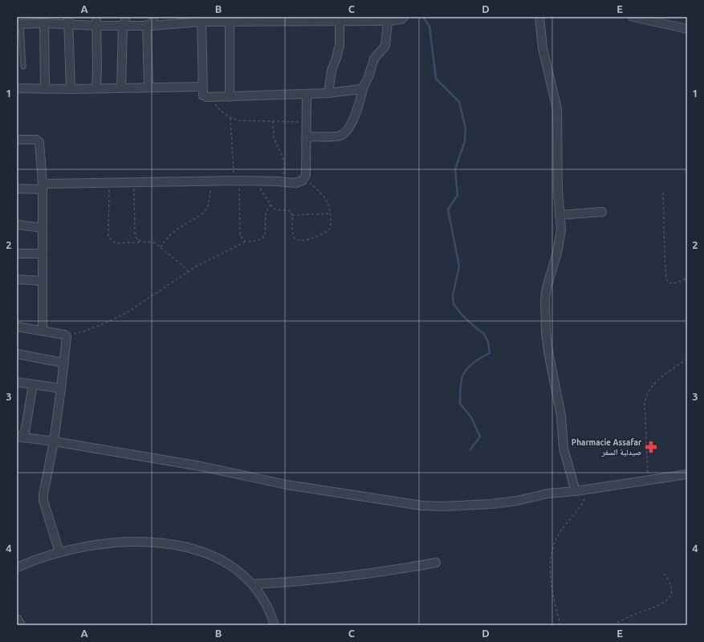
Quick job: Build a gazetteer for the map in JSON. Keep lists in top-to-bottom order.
{
  "places": {
    "pharmacy": ["Pharmacie Assafar صيدلية السفر"]
  },
  "grid": {
    "columns": [
      "A",
      "B",
      "C",
      "D",
      "E"
    ],
    "rows": [
      "1",
      "2",
      "3",
      "4"
    ]
  }
}
